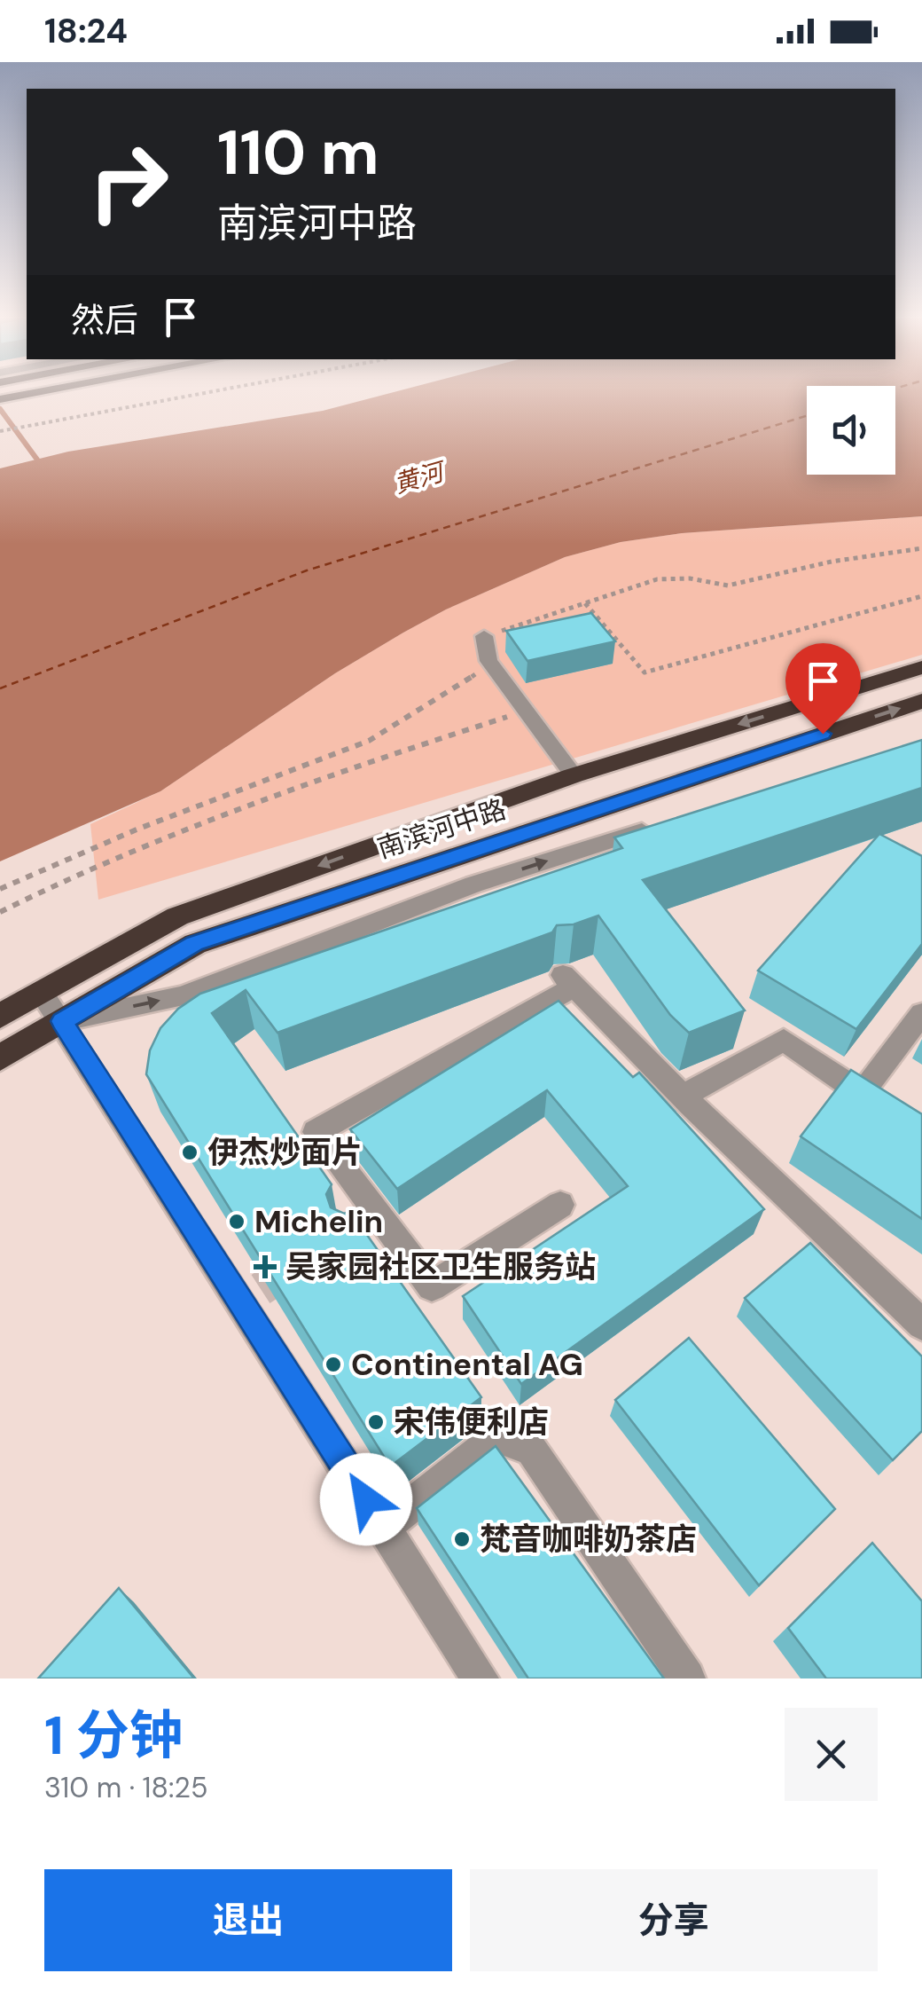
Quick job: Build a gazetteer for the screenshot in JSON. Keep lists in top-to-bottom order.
{
  "streets": {
    "highway": ["南滨河中路"]
  },
  "water": ["黄河"],
  "places": {
    "other": [
      "伊杰炒面片",
      "Michelin",
      "Continental AG",
      "宋伟便利店",
      "梵音咖啡奶茶店"
    ],
    "health": ["吴家园社区卫生服务站"]
  },
  "page": {
    "status": "18:24",
    "turn": ["110 m", "南滨河中路"],
    "then": "然后",
    "heading": ["1 分钟", "310 m · 18:25"],
    "buttons": ["退出", "分享"]
  }
}
